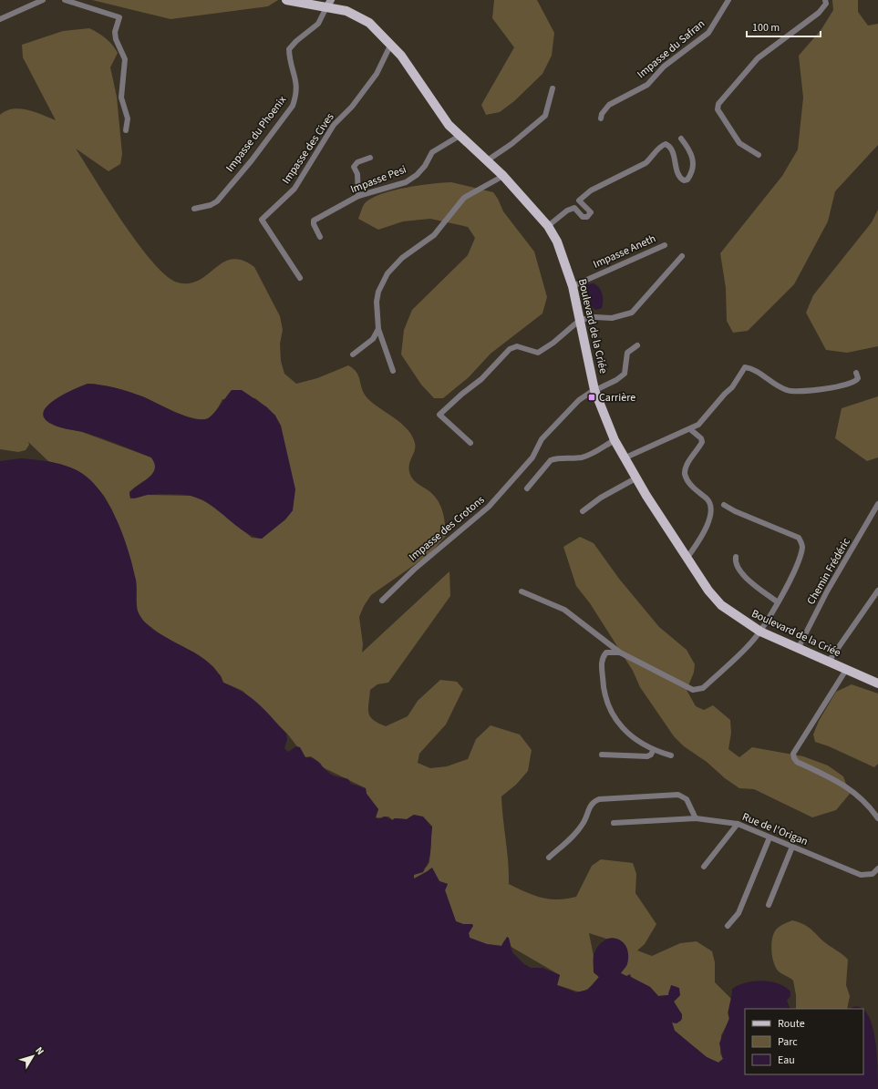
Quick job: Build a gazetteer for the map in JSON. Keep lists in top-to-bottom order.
{
  "streets": {
    "main road": ["Boulevard de la Criée"],
    "street": [
      "Impasse du Safran",
      "Impasse du Phoenix",
      "Impasse des Cives",
      "Impasse Pesi",
      "Impasse Aneth",
      "Impasse des Crotons",
      "Chemin Frédéric",
      "Rue de l'Origan"
    ]
  },
  "crossings": [
    ["Impasse du Phoenix", "Boulevard de la Criée"],
    ["Impasse des Cives", "Boulevard de la Criée"],
    ["Impasse Pesi", "Boulevard de la Criée"],
    ["Impasse Aneth", "Boulevard de la Criée"],
    ["Boulevard de la Criée", "Impasse des Crotons"],
    ["Boulevard de la Criée", "Chemin Frédéric"]
  ],
  "places": {
    "transit": ["Carrière"]
  },
  "legend": ["Route", "Parc", "Eau"],
  "scale_bar": "100 m",
  "north": "top right"
}
